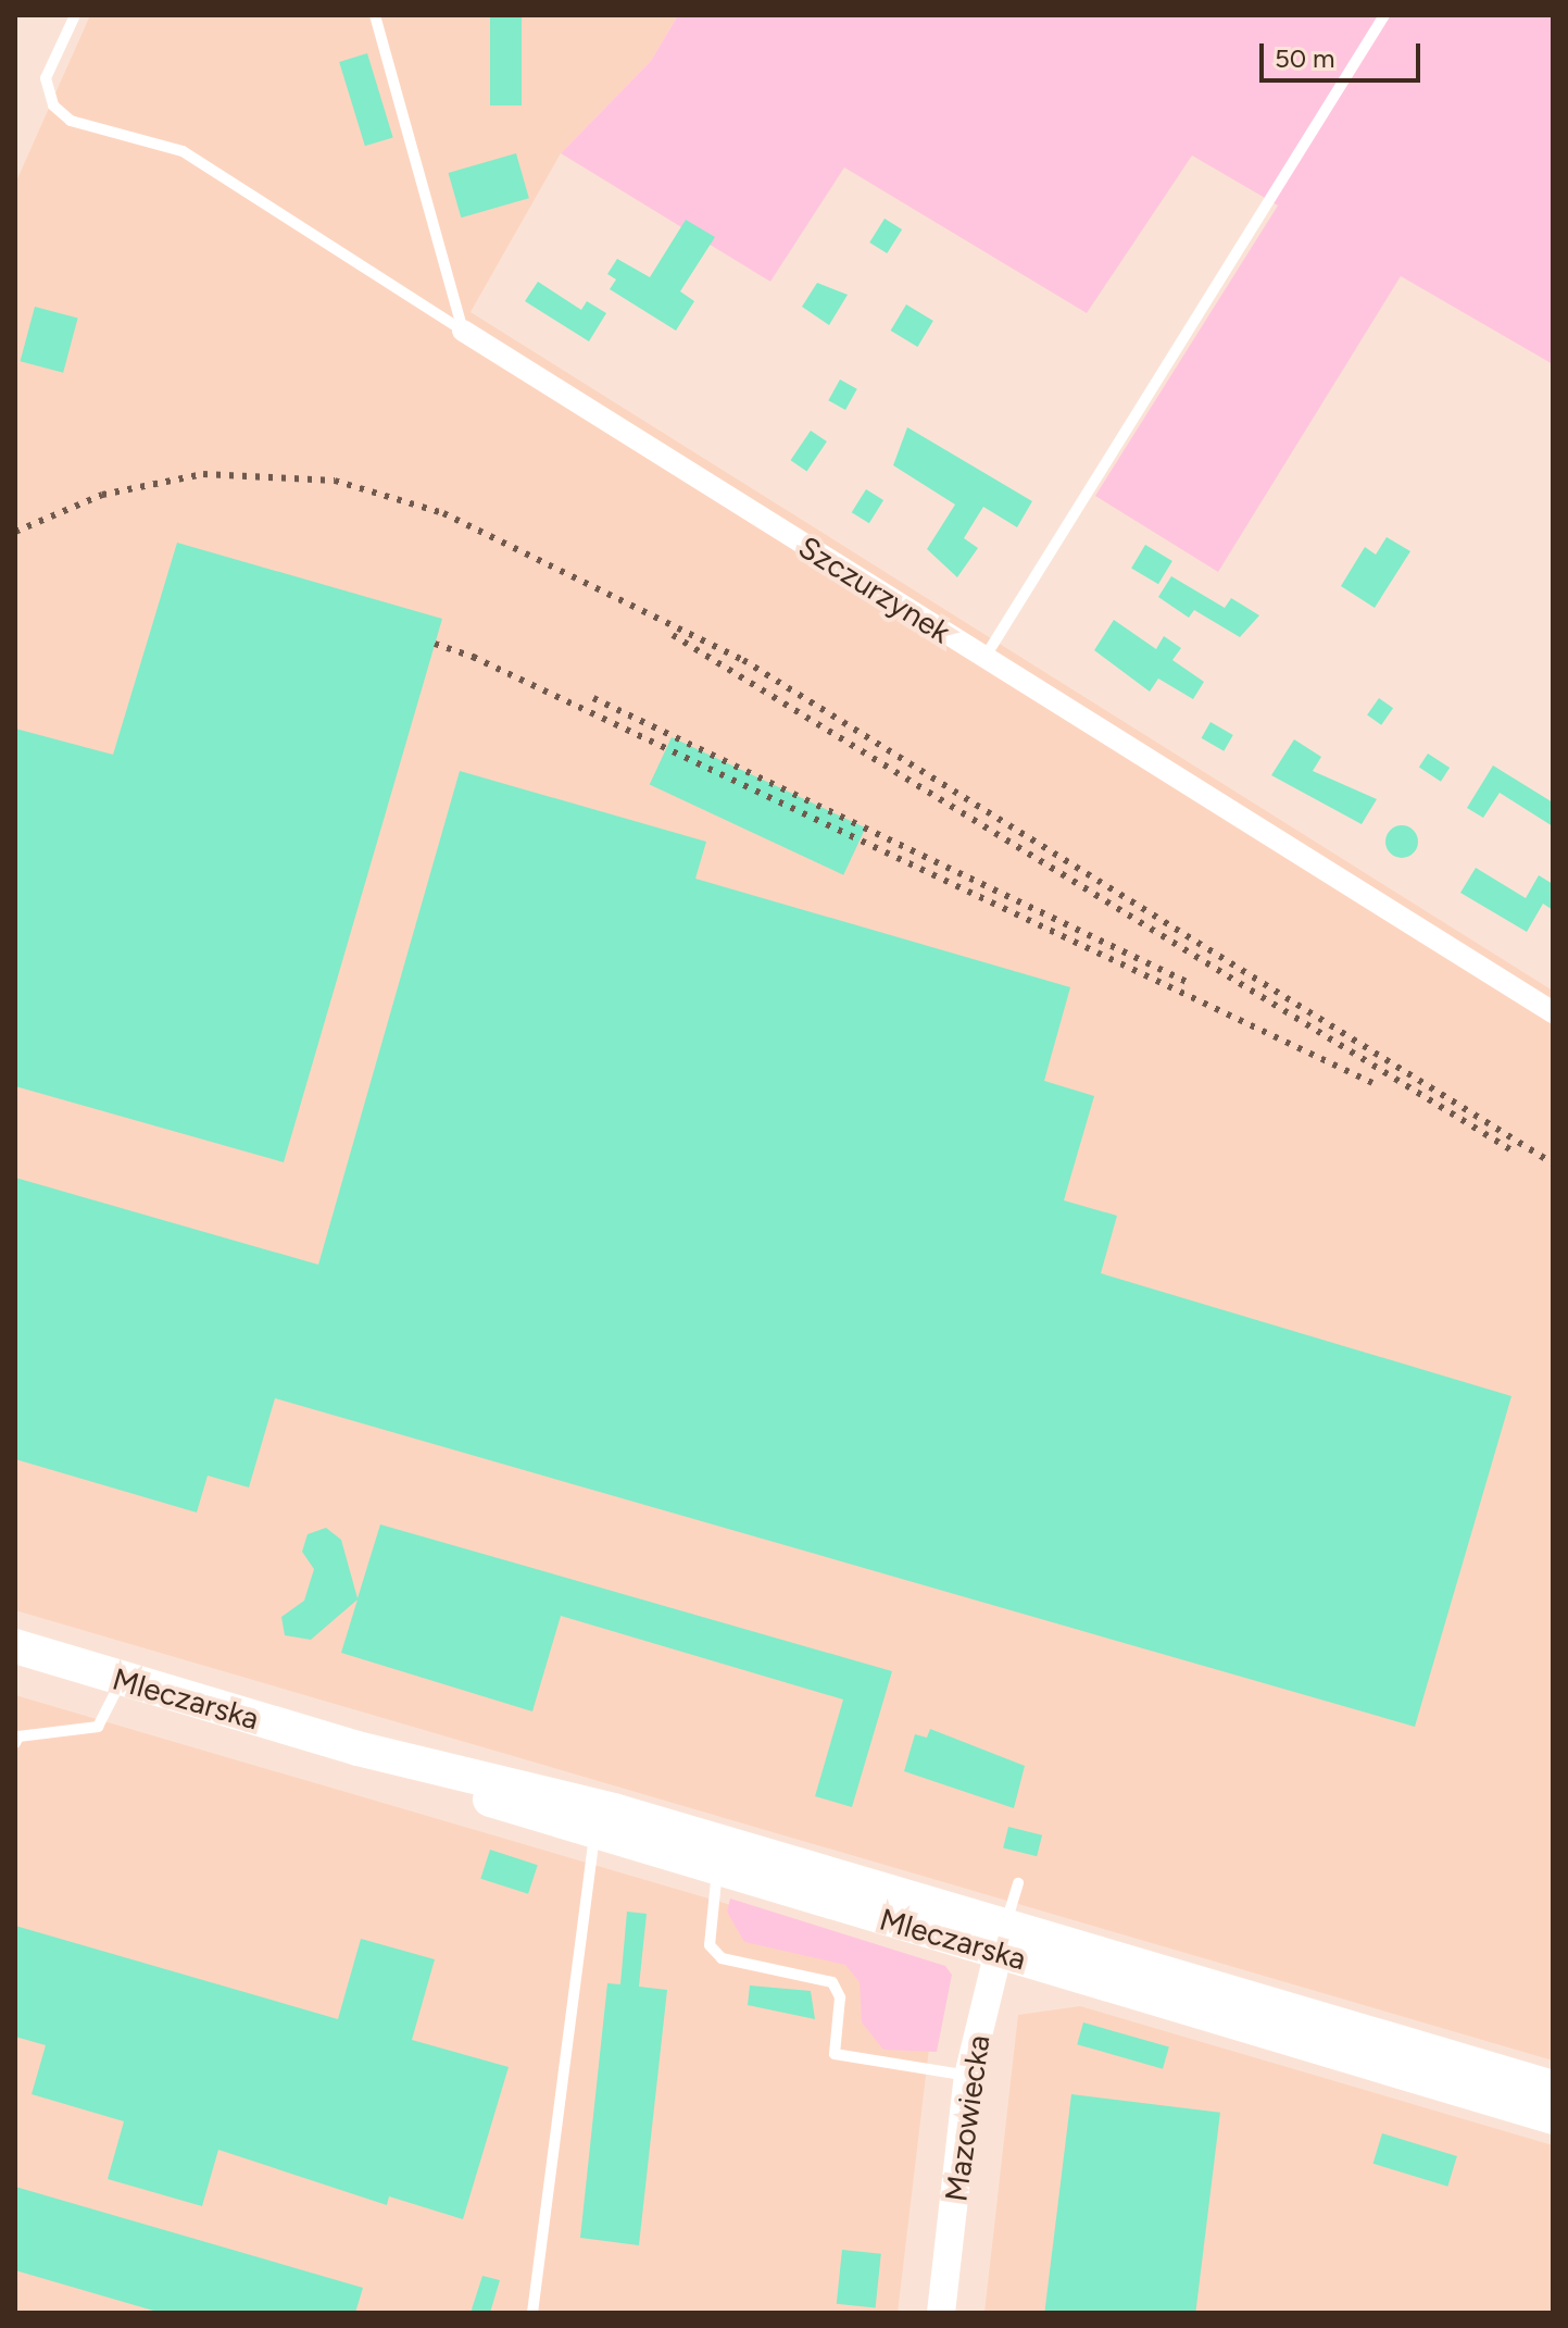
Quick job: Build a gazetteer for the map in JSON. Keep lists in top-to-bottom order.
{
  "streets": {
    "main road": ["Mleczarska"],
    "street": ["Szczurzynek", "Mazowiecka"]
  },
  "crossings": [
    ["Mleczarska", "Mazowiecka"]
  ],
  "scale_bar": "50 m"
}
